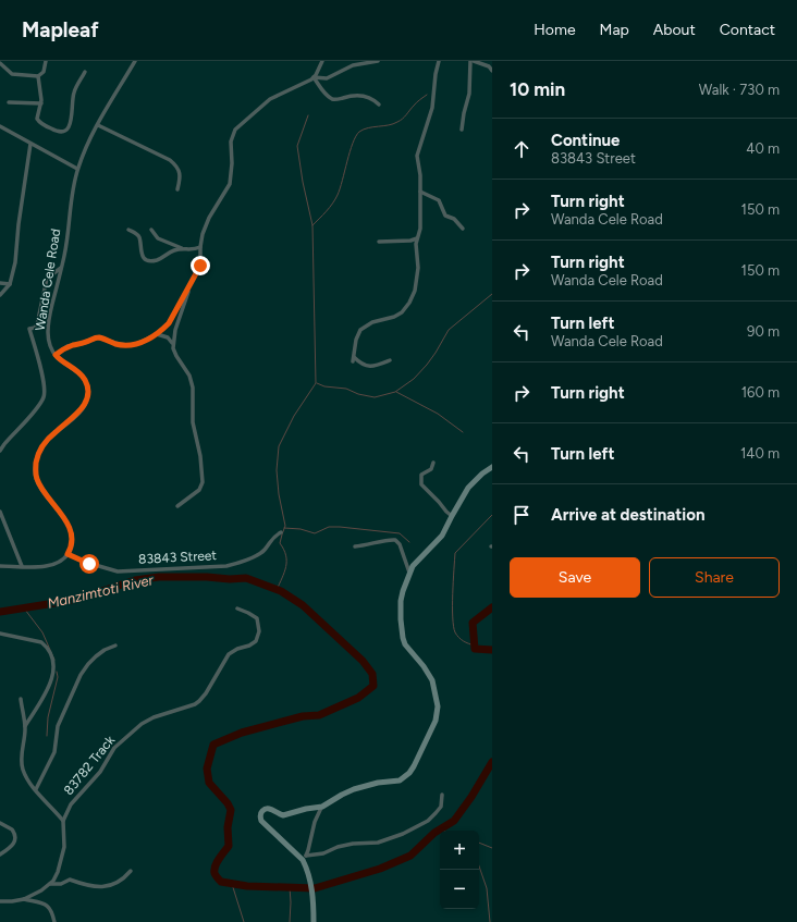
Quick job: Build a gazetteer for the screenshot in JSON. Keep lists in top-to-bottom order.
{
  "streets": {
    "street": ["Wanda Cele Road", "83843 Street", "83782 Track"]
  },
  "water": ["Manzimtoti River"],
  "page": {
    "header": "Mapleaf",
    "nav": [
      "Home",
      "Map",
      "About",
      "Contact"
    ],
    "heading": ["10 min", "Walk · 730 m"],
    "list": [
      ["Continue", "83843 Street", "40 m"],
      ["Turn right", "Wanda Cele Road", "150 m"],
      ["Turn right", "Wanda Cele Road", "150 m"],
      ["Turn left", "Wanda Cele Road", "90 m"],
      ["Turn right", "160 m"],
      ["Turn left", "140 m"],
      "Arrive at destination"
    ],
    "buttons": ["Save", "Share"],
    "map_buttons": ["+", "−"]
  }
}
